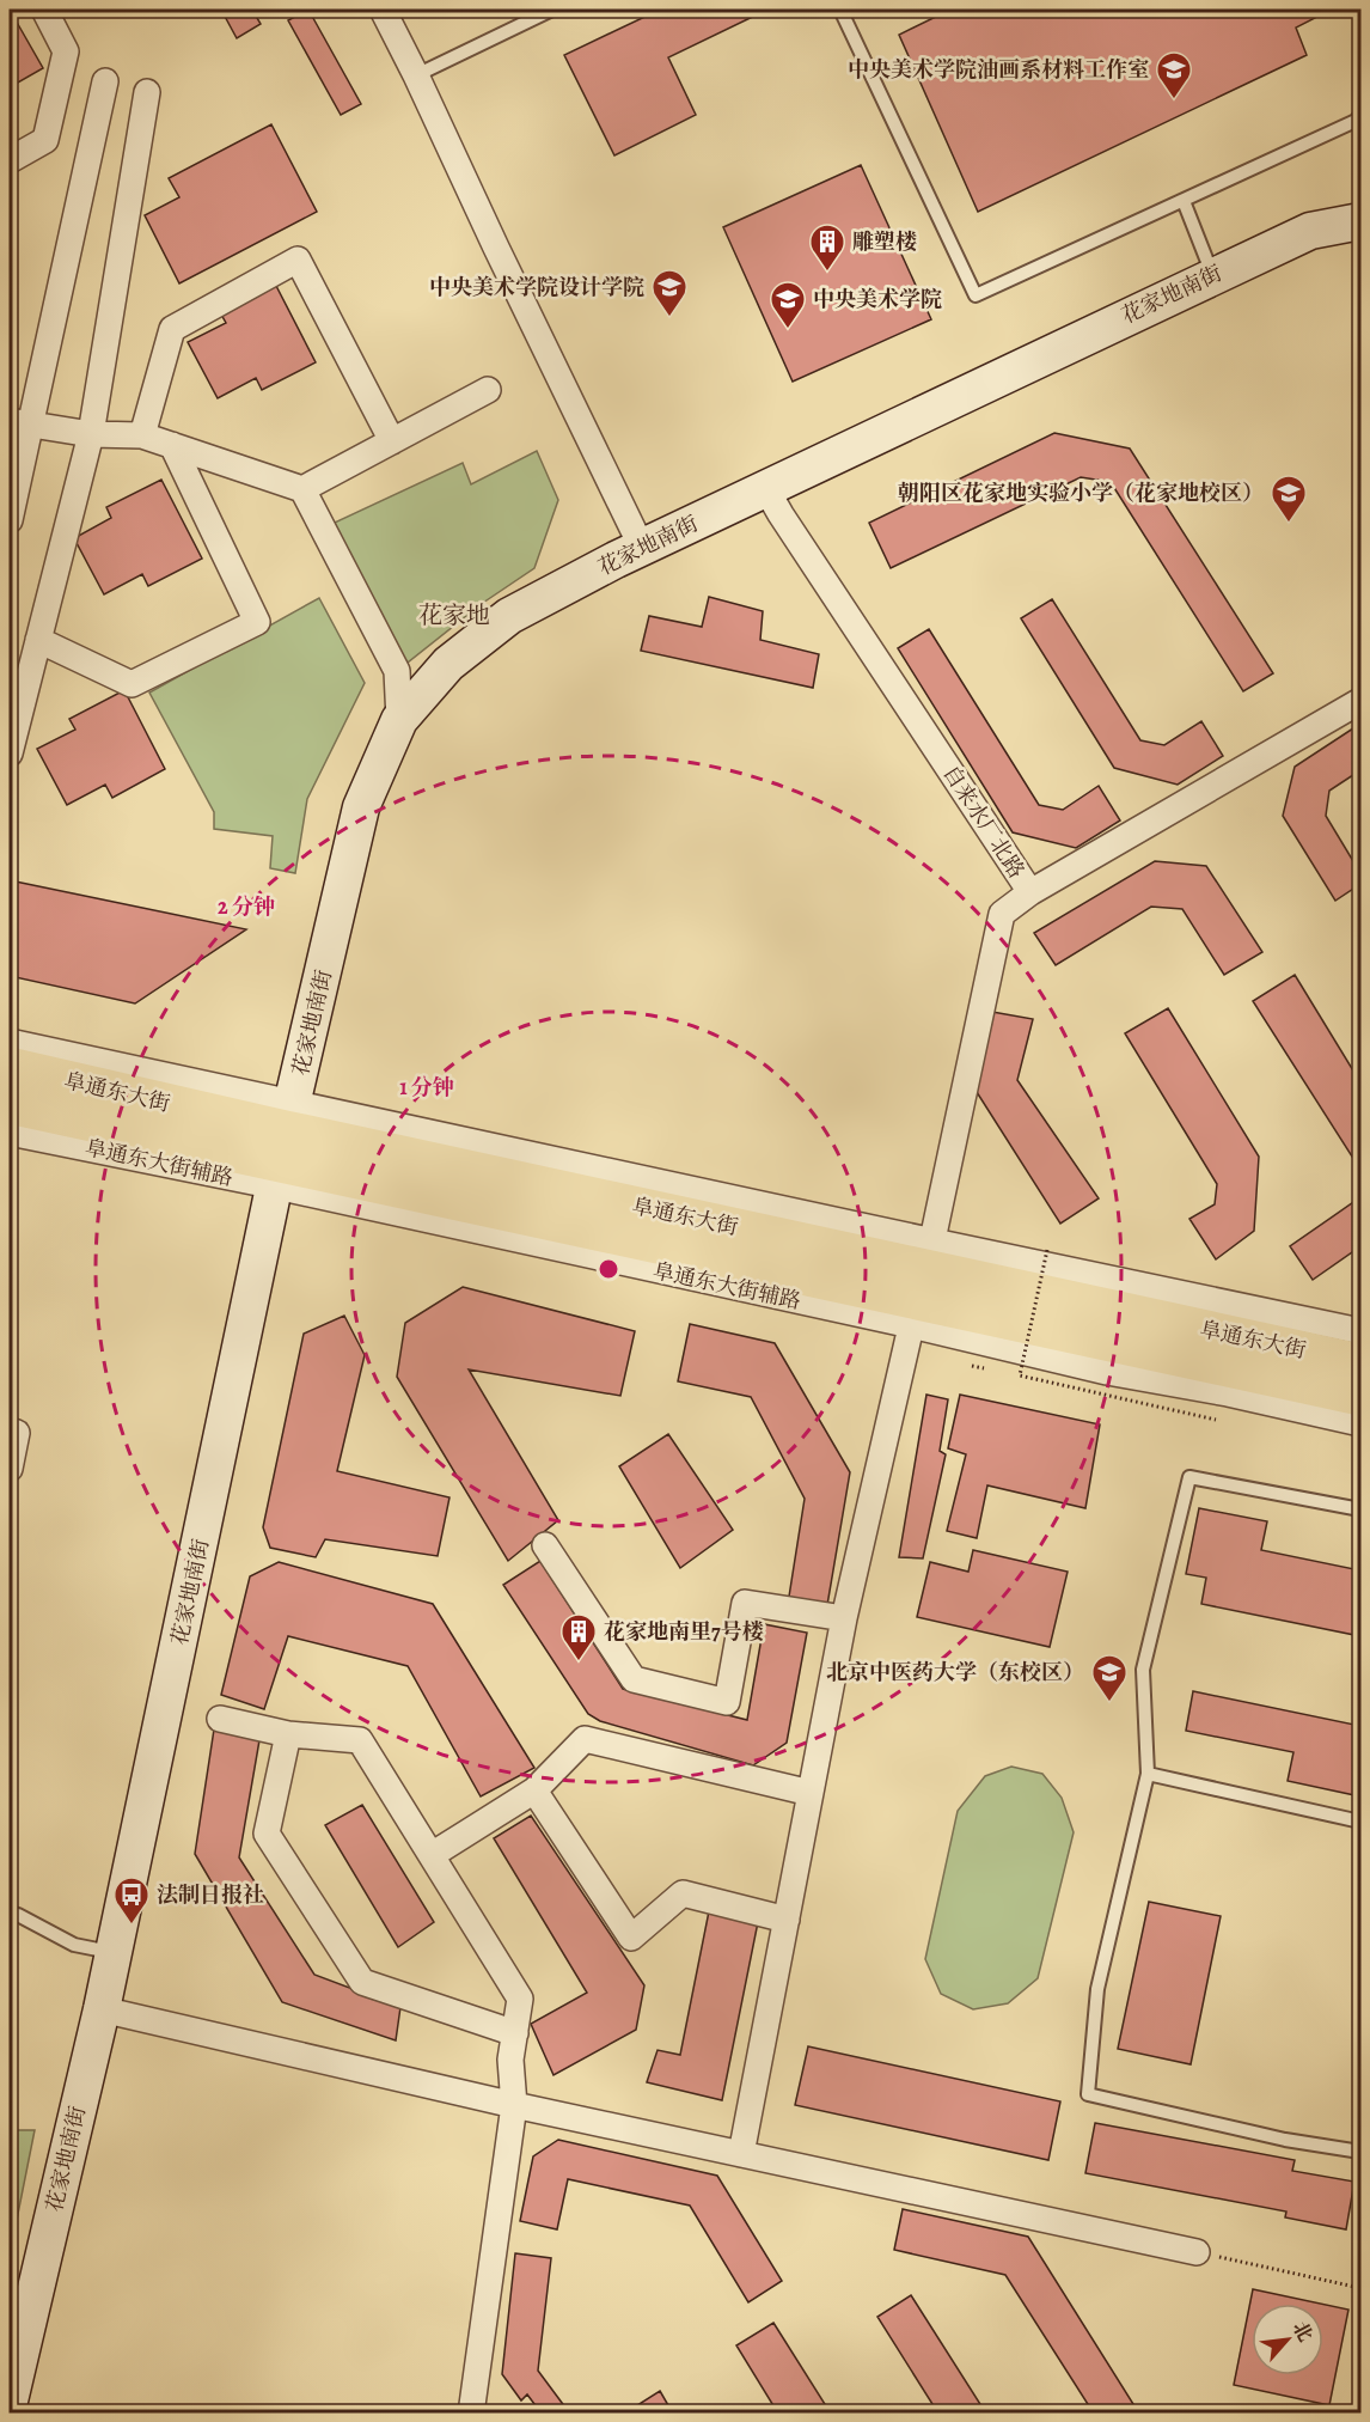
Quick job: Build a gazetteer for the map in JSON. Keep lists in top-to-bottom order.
{
  "streets": {
    "main road": ["阜通东大街"],
    "street": ["花家地南街", "自来水厂北路", "阜通东大街辅路"]
  },
  "crossings": [
    ["花家地南街", "自来水厂北路"],
    ["花家地南街", "阜通东大街"],
    ["花家地南街", "阜通东大街辅路"],
    ["自来水厂北路", "阜通东大街"],
    ["自来水厂北路", "阜通东大街辅路"],
    ["阜通东大街", "阜通东大街辅路"]
  ],
  "districts": ["花家地"],
  "places": {
    "school or university": [
      "中央美术学院油画系材料工作室",
      "中央美术学院设计学院",
      "中央美术学院",
      "朝阳区花家地实验小学（花家地校区）",
      "北京中医药大学（东校区）"
    ],
    "building": ["雕塑楼", "花家地南里7号楼"],
    "bus stop": ["法制日报社"]
  },
  "north": "top right",
  "rings": ["2 分钟", "1 分钟"]
}
